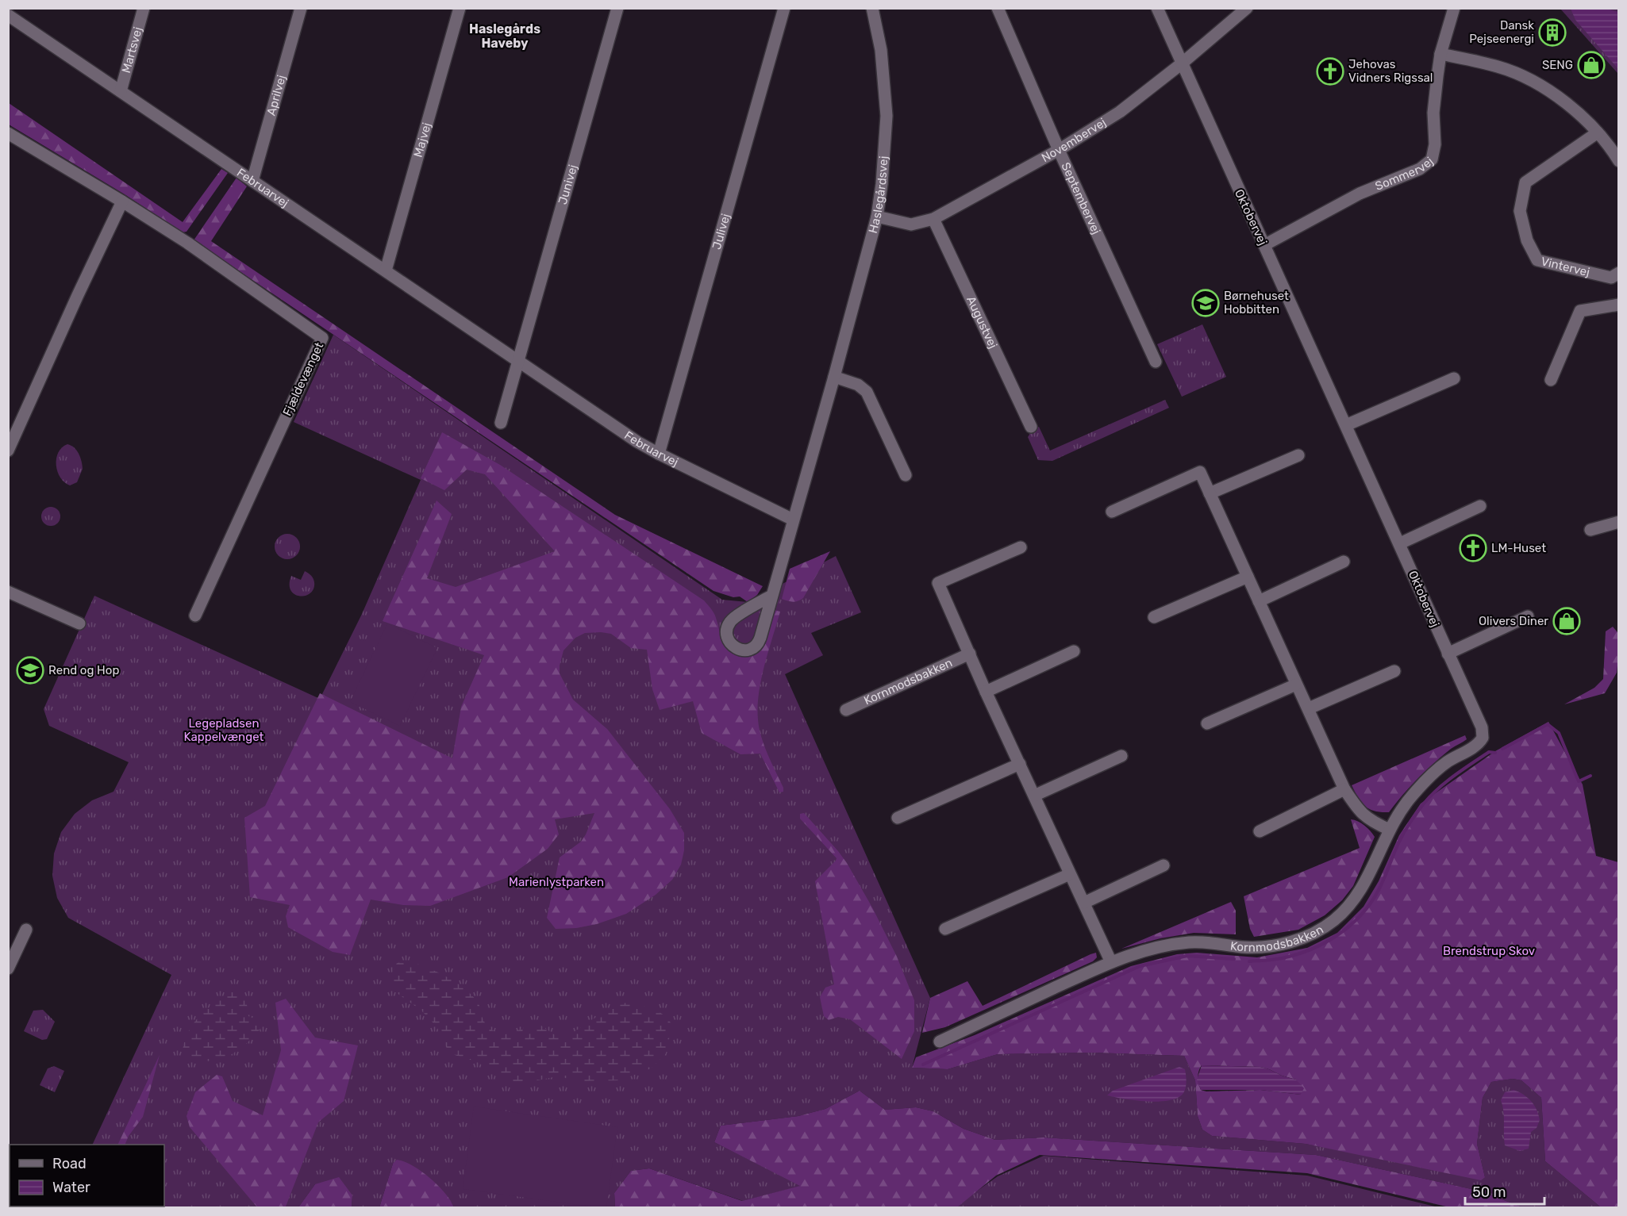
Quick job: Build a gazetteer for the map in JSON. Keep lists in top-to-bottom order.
{
  "streets": {
    "street": [
      "Martsvej",
      "Aprilvej",
      "Majvej",
      "Novembervej",
      "Sommervej",
      "Junivej",
      "Februarvej",
      "Haslegårdsvej",
      "Septembervej",
      "Oktobervej",
      "Julivej",
      "Vintervej",
      "Augustvej",
      "Fjældevænget",
      "Kornmodsbakken"
    ]
  },
  "crossings": [
    ["Martsvej", "Februarvej"],
    ["Aprilvej", "Februarvej"],
    ["Majvej", "Februarvej"],
    ["Novembervej", "Haslegårdsvej"],
    ["Novembervej", "Septembervej"],
    ["Novembervej", "Oktobervej"],
    ["Novembervej", "Augustvej"],
    ["Sommervej", "Oktobervej"],
    ["Junivej", "Februarvej"],
    ["Februarvej", "Haslegårdsvej"],
    ["Februarvej", "Julivej"],
    ["Oktobervej", "Kornmodsbakken"]
  ],
  "districts": ["Haslegårds Haveby"],
  "parks": ["Legepladsen Kappelvænget", "Marienlystparken", "Brendstrup Skov"],
  "places": {
    "building": ["Dansk Pejseenergi"],
    "shop": ["SENG", "Olivers Diner"],
    "church": ["Jehovas Vidners Rigssal", "LM-Huset"],
    "school or university": ["Børnehuset Hobbitten", "Rend og Hop"]
  },
  "legend": ["Road", "Water"],
  "scale_bar": "50 m"
}
